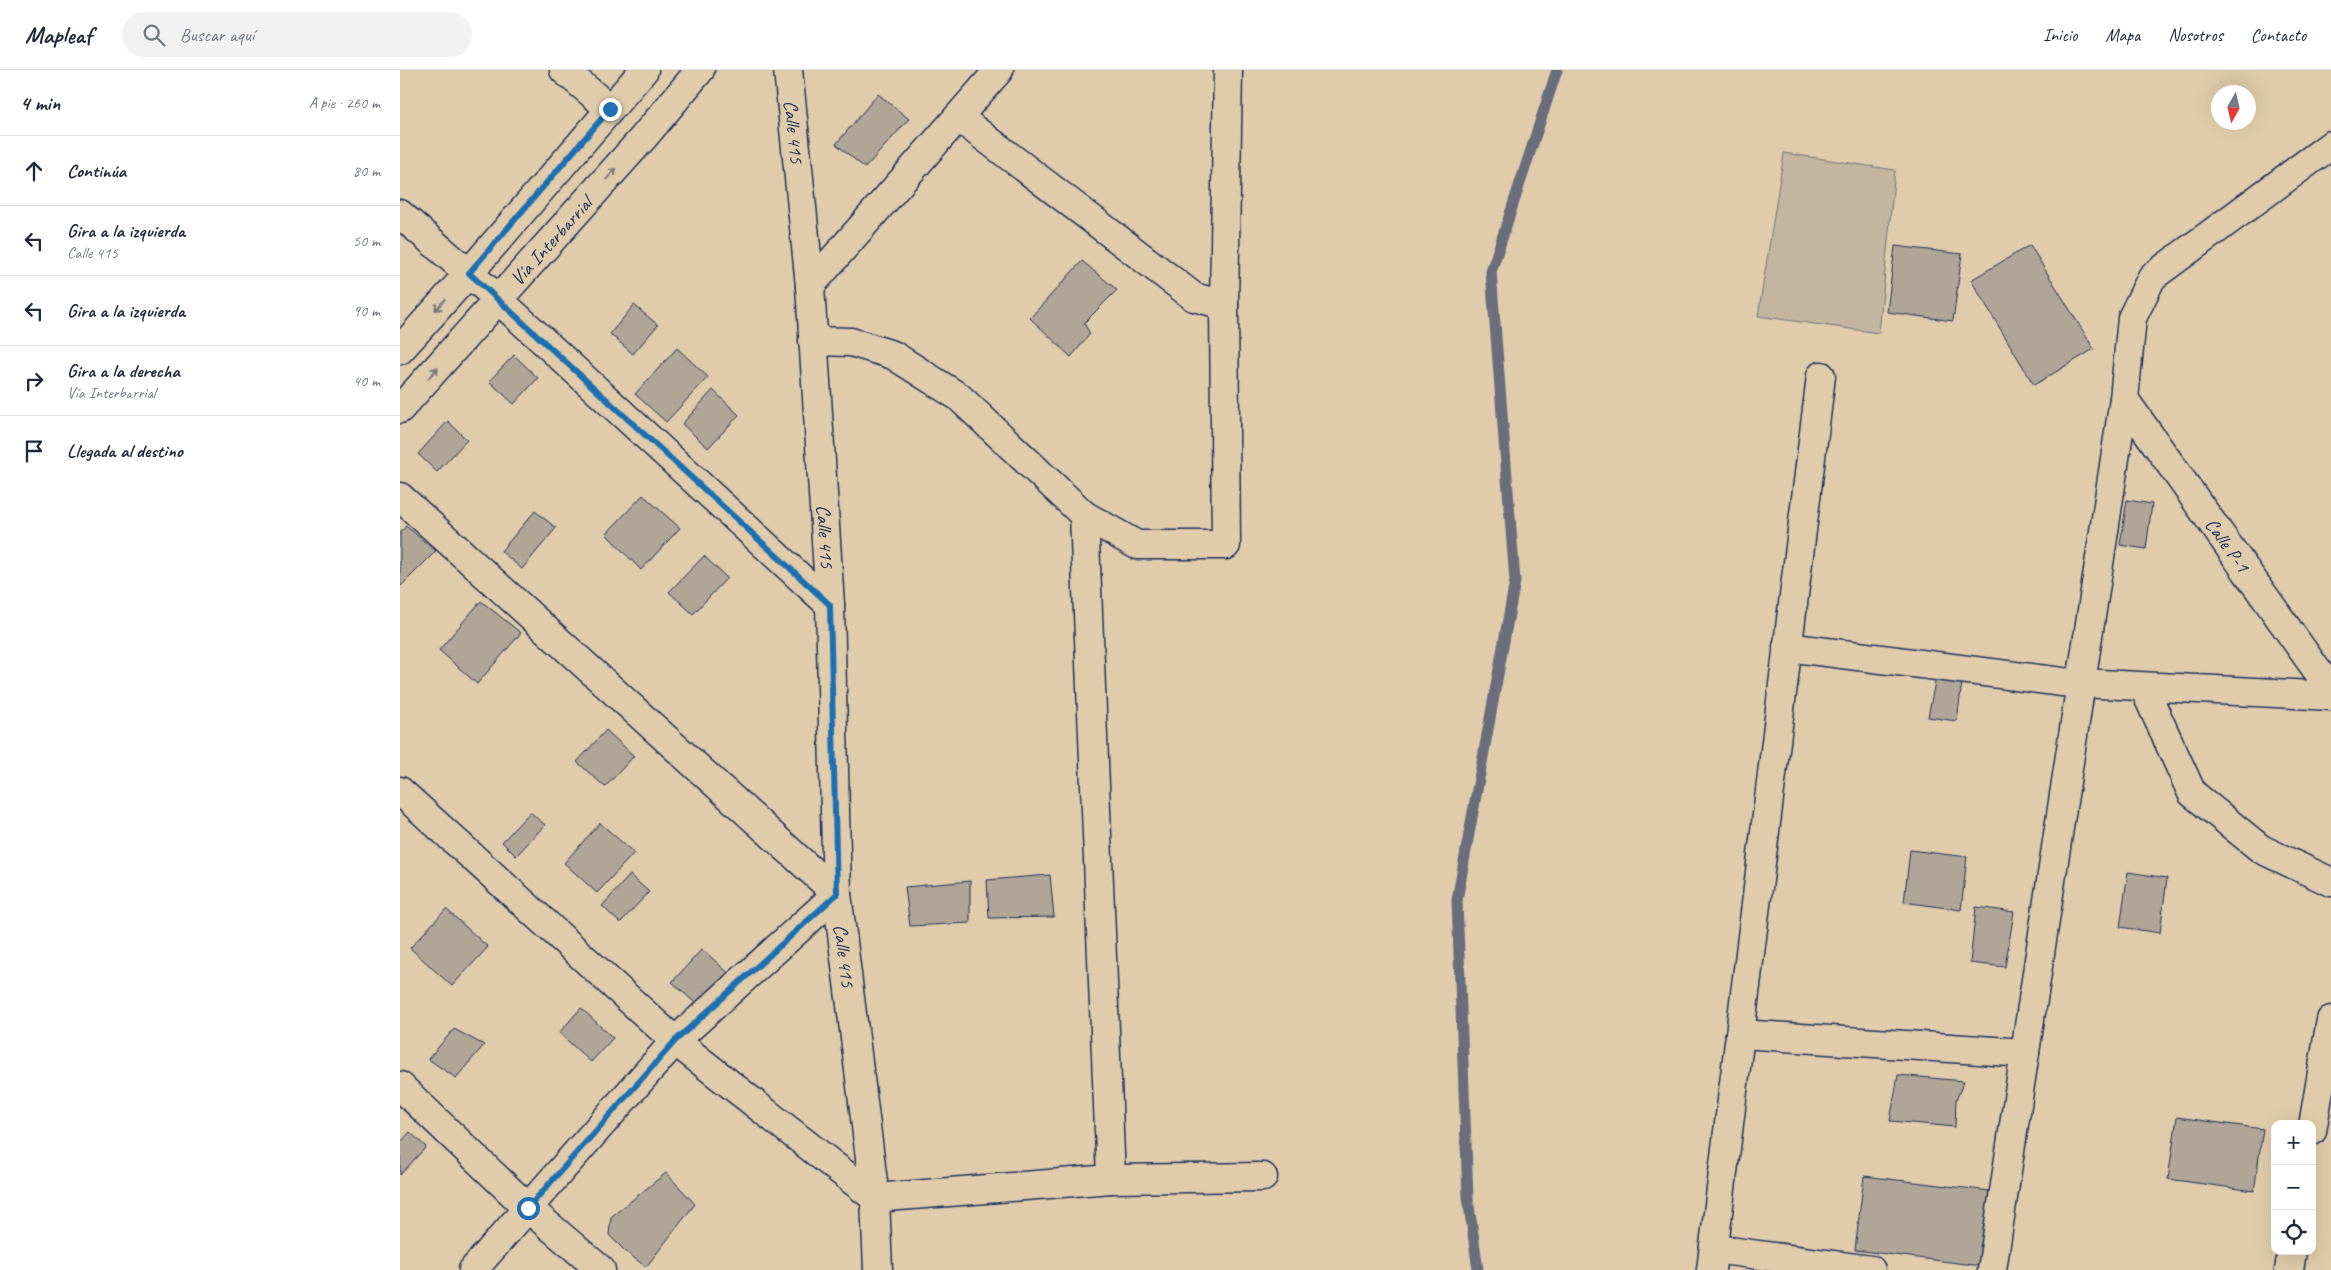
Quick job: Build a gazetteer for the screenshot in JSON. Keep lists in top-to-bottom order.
{
  "streets": {
    "street": ["Calle 415", "Vía Interbarrial", "Calle P-1"]
  },
  "north": "bottom",
  "page": {
    "header": "Mapleaf",
    "search": "Buscar aquí",
    "nav": [
      "Inicio",
      "Mapa",
      "Nosotros",
      "Contacto"
    ],
    "heading": ["4 min", "A pie · 260 m"],
    "list": [
      ["Continúa", "80 m"],
      ["Gira a la izquierda", "Calle 415", "50 m"],
      ["Gira a la izquierda", "90 m"],
      ["Gira a la derecha", "Vía Interbarrial", "40 m"],
      "Llegada al destino"
    ],
    "map_buttons": ["+", "−"]
  }
}
